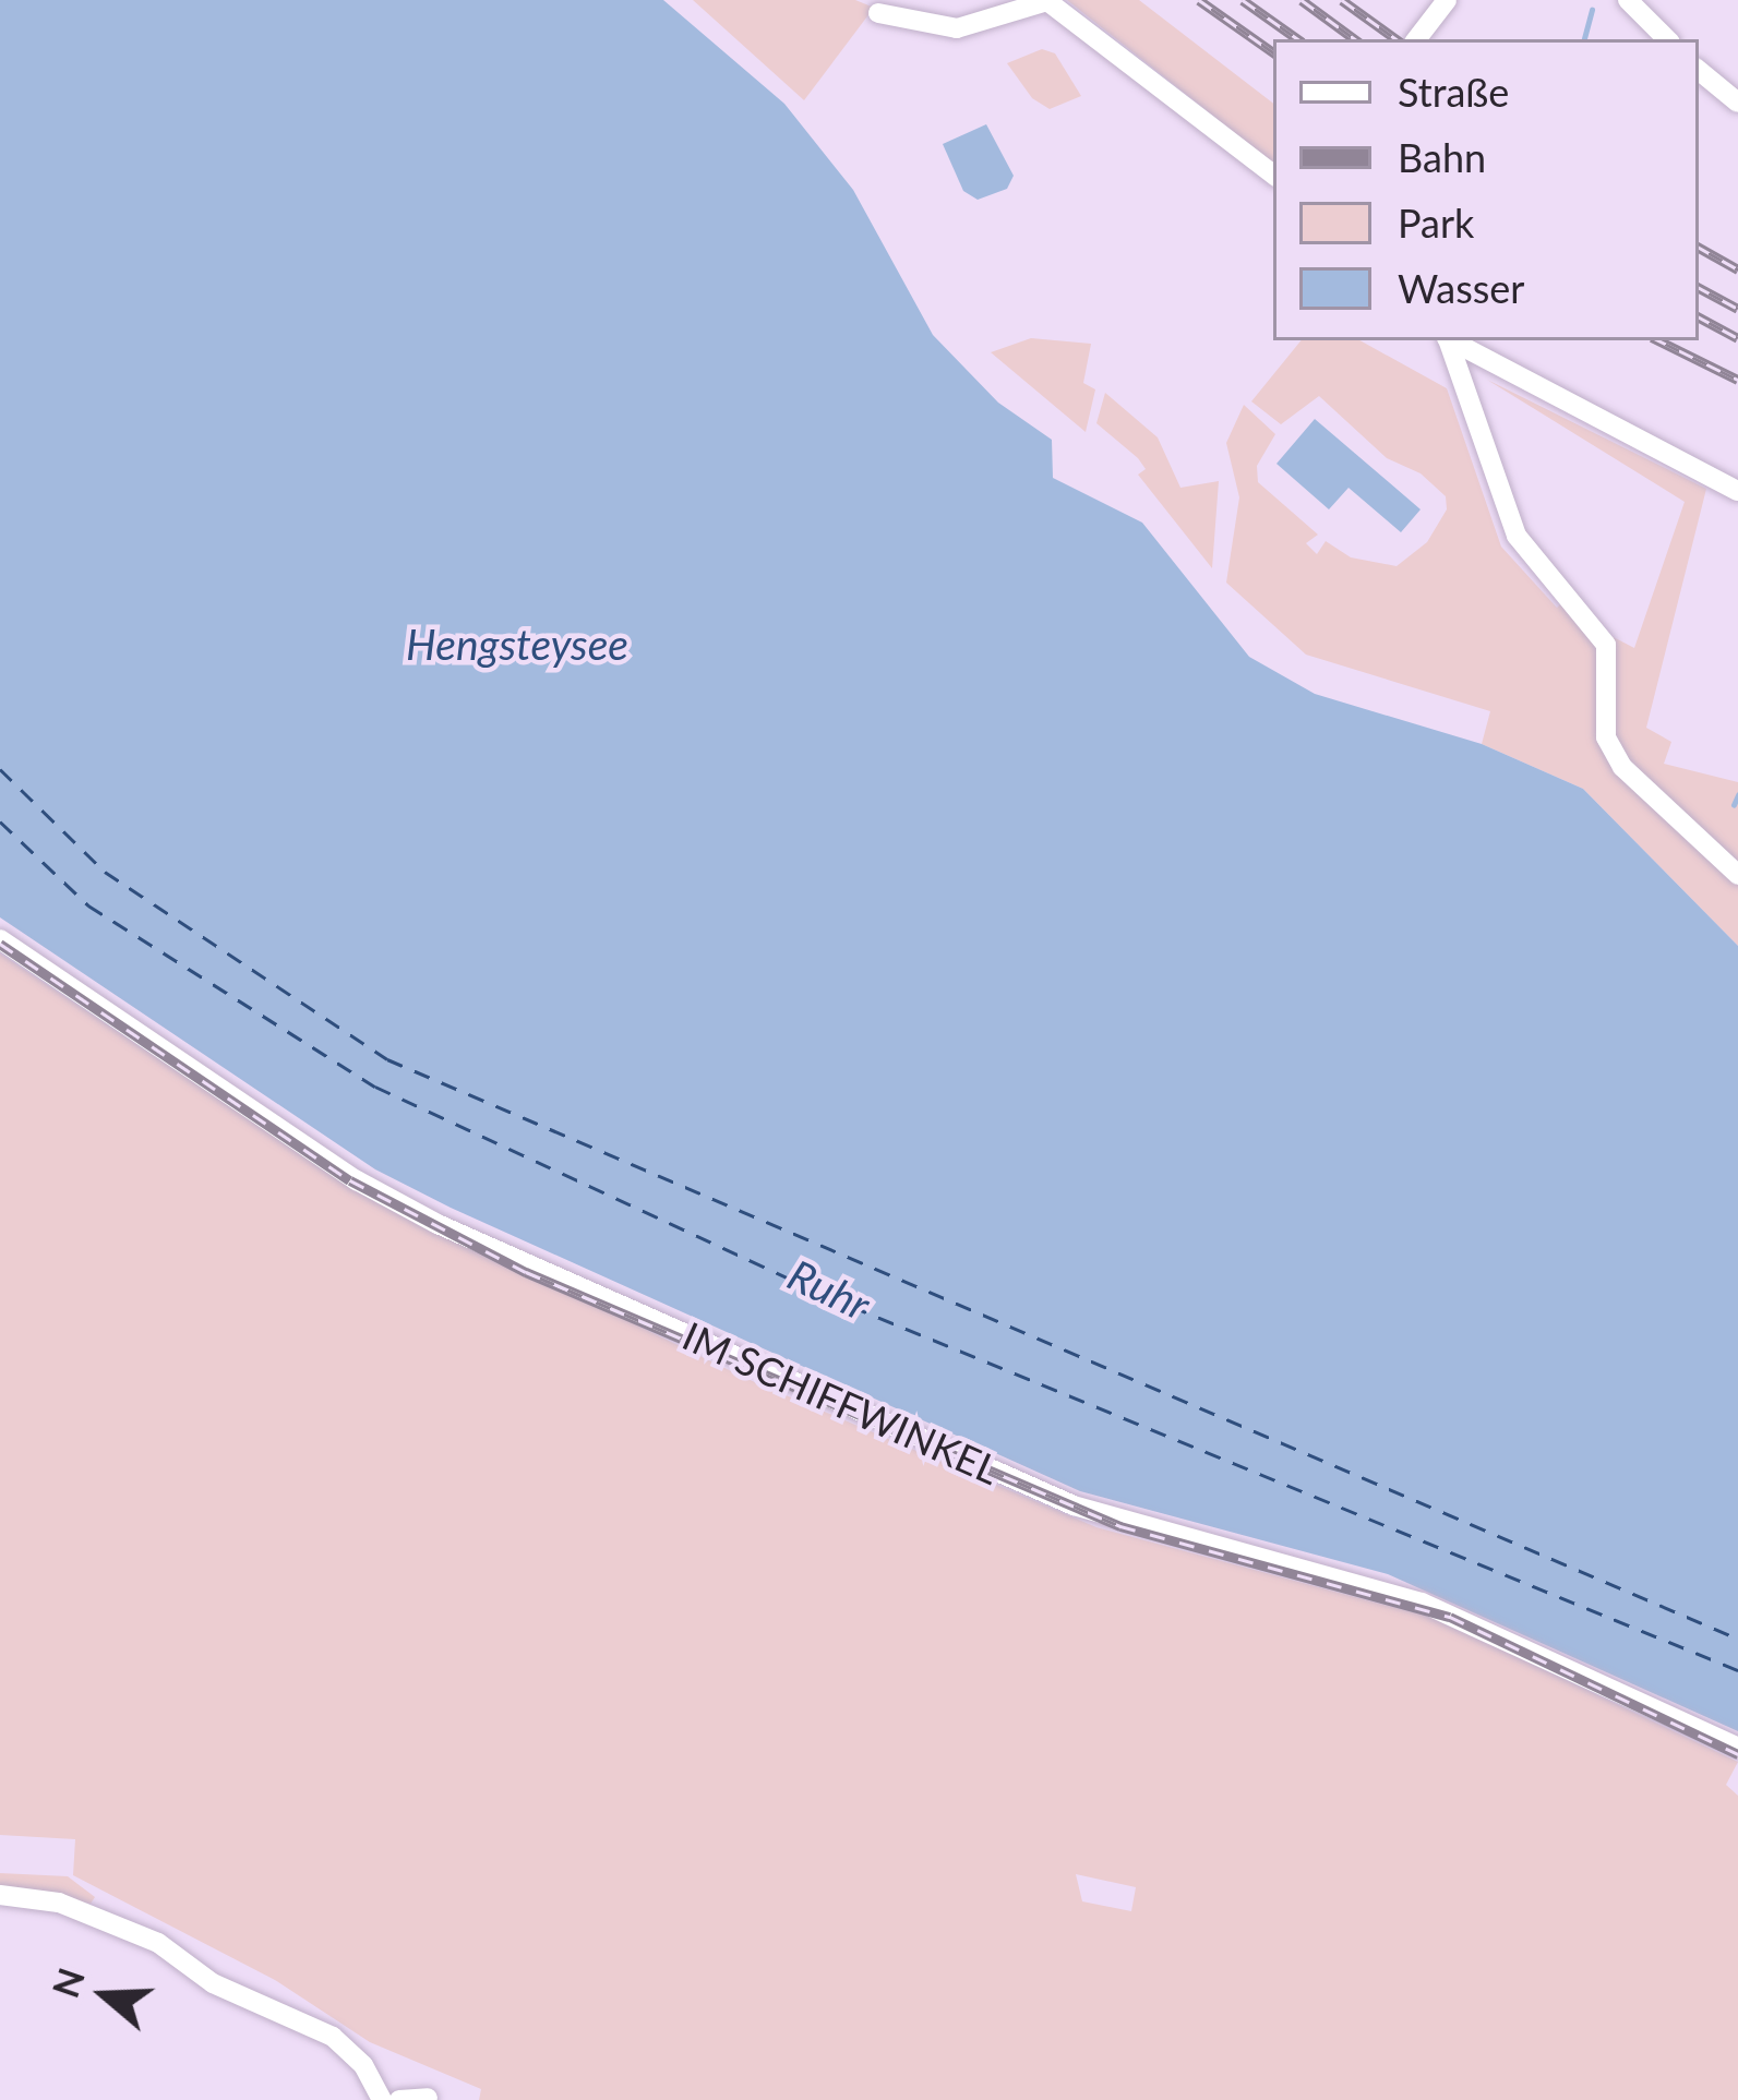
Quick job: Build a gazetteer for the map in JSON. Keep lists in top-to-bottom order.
{
  "streets": {
    "street": ["IM SCHIFFWINKEL"]
  },
  "water": ["Hengsteysee", "Ruhr"],
  "legend": [
    "Straße",
    "Bahn",
    "Park",
    "Wasser"
  ],
  "north": "left"
}
